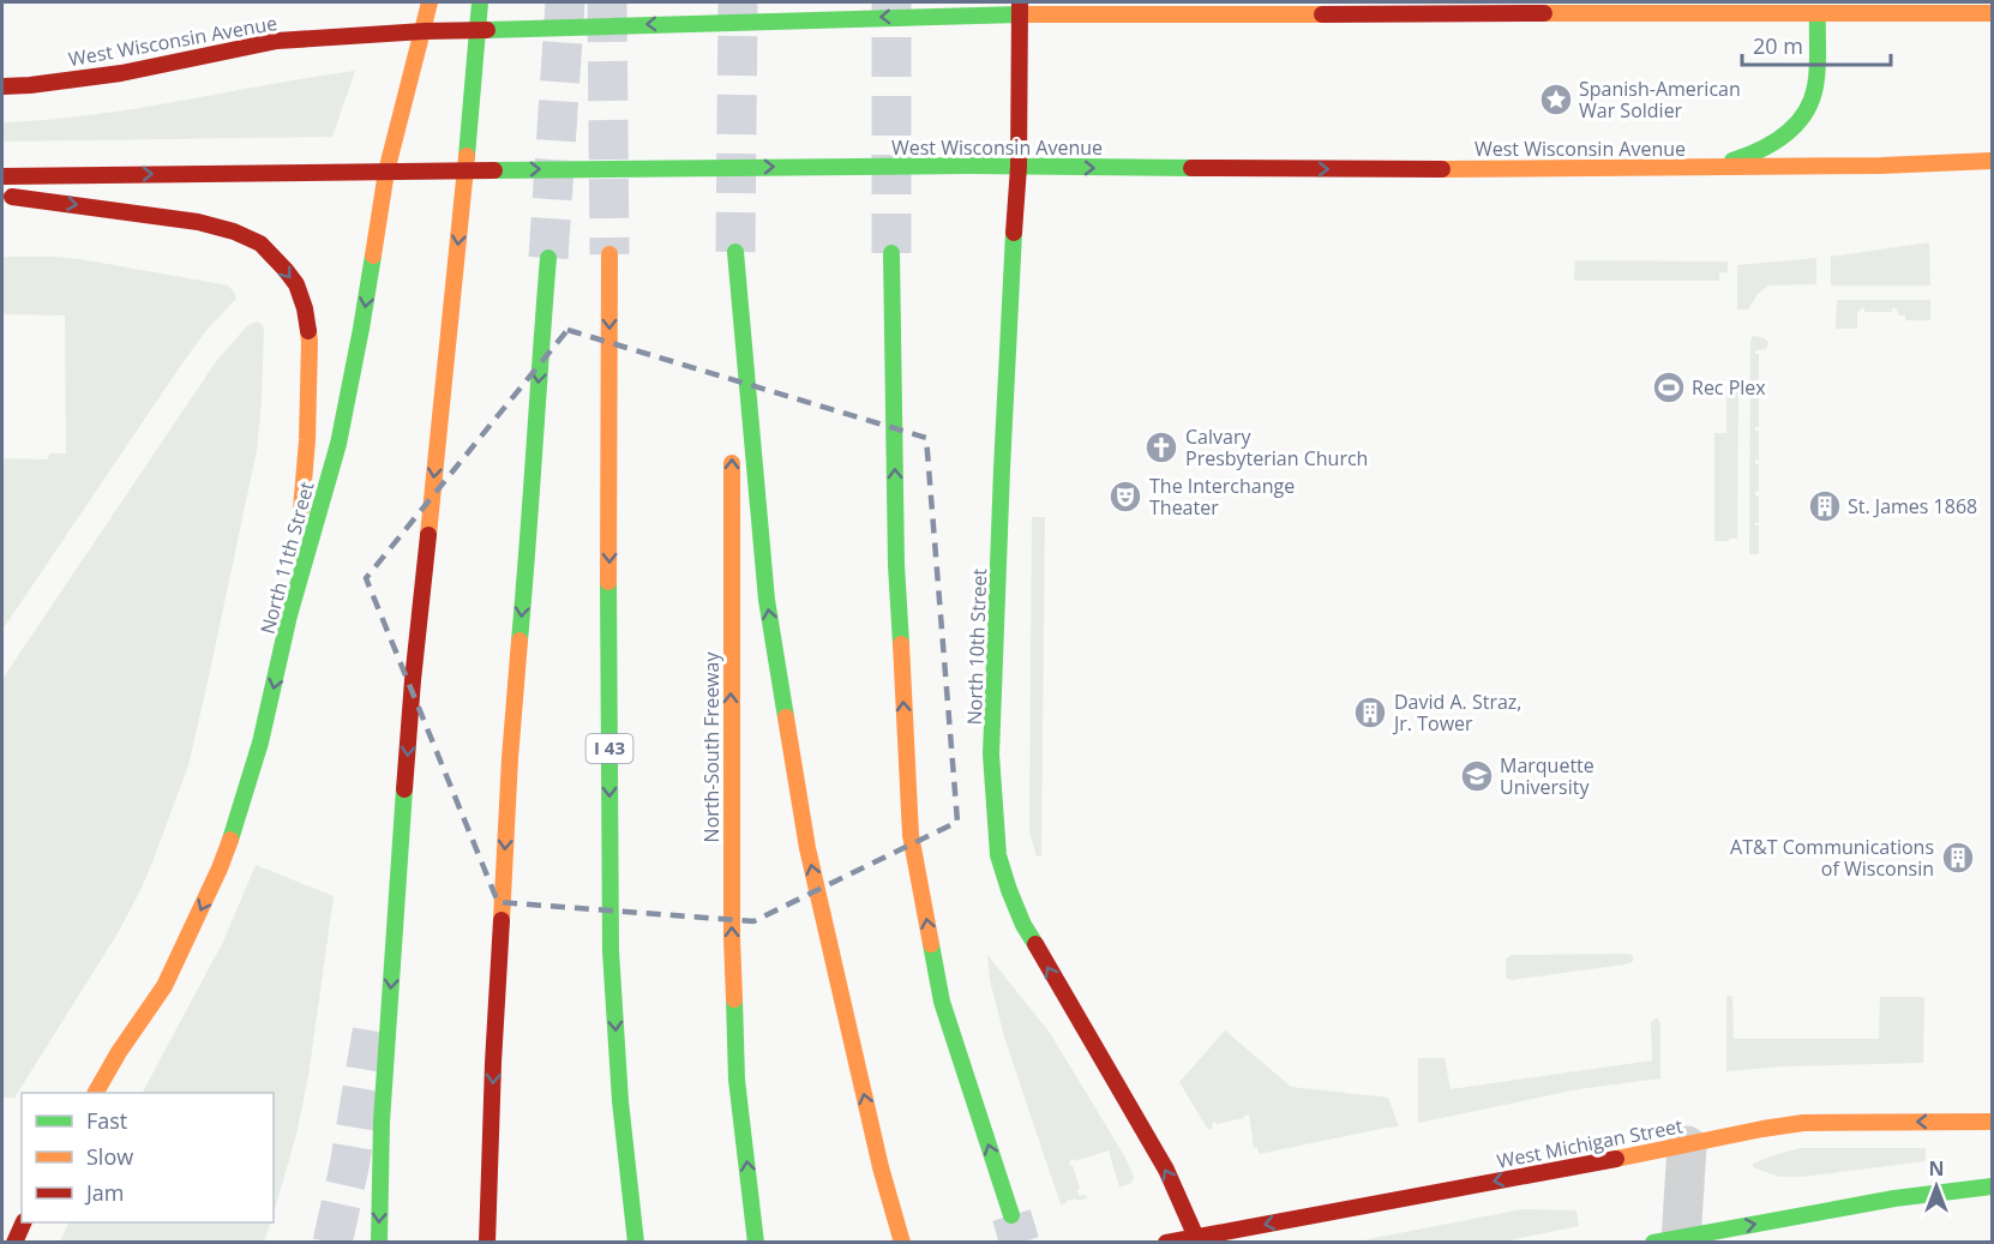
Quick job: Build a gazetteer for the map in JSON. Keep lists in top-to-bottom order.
{
  "streets": {
    "main road": [
      "West Wisconsin Avenue",
      "North 11th Street",
      "North 10th Street",
      "North-South Freeway",
      "I 43",
      "West Michigan Street"
    ]
  },
  "crossings": [
    ["West Wisconsin Avenue", "North 11th Street"],
    ["West Wisconsin Avenue", "North 10th Street"],
    ["North 10th Street", "West Michigan Street"]
  ],
  "places": {
    "place": ["Spanish-American War Soldier"],
    "sports": ["Rec Plex"],
    "church": ["Calvary Presbyterian Church"],
    "theatre": ["The Interchange Theater"],
    "building": ["St. James 1868", "David A. Straz, Jr. Tower", "AT&T Communications of Wisconsin"],
    "school or university": ["Marquette University"]
  },
  "legend": ["Fast", "Slow", "Jam"],
  "scale_bar": "20 m",
  "north": "top"
}
